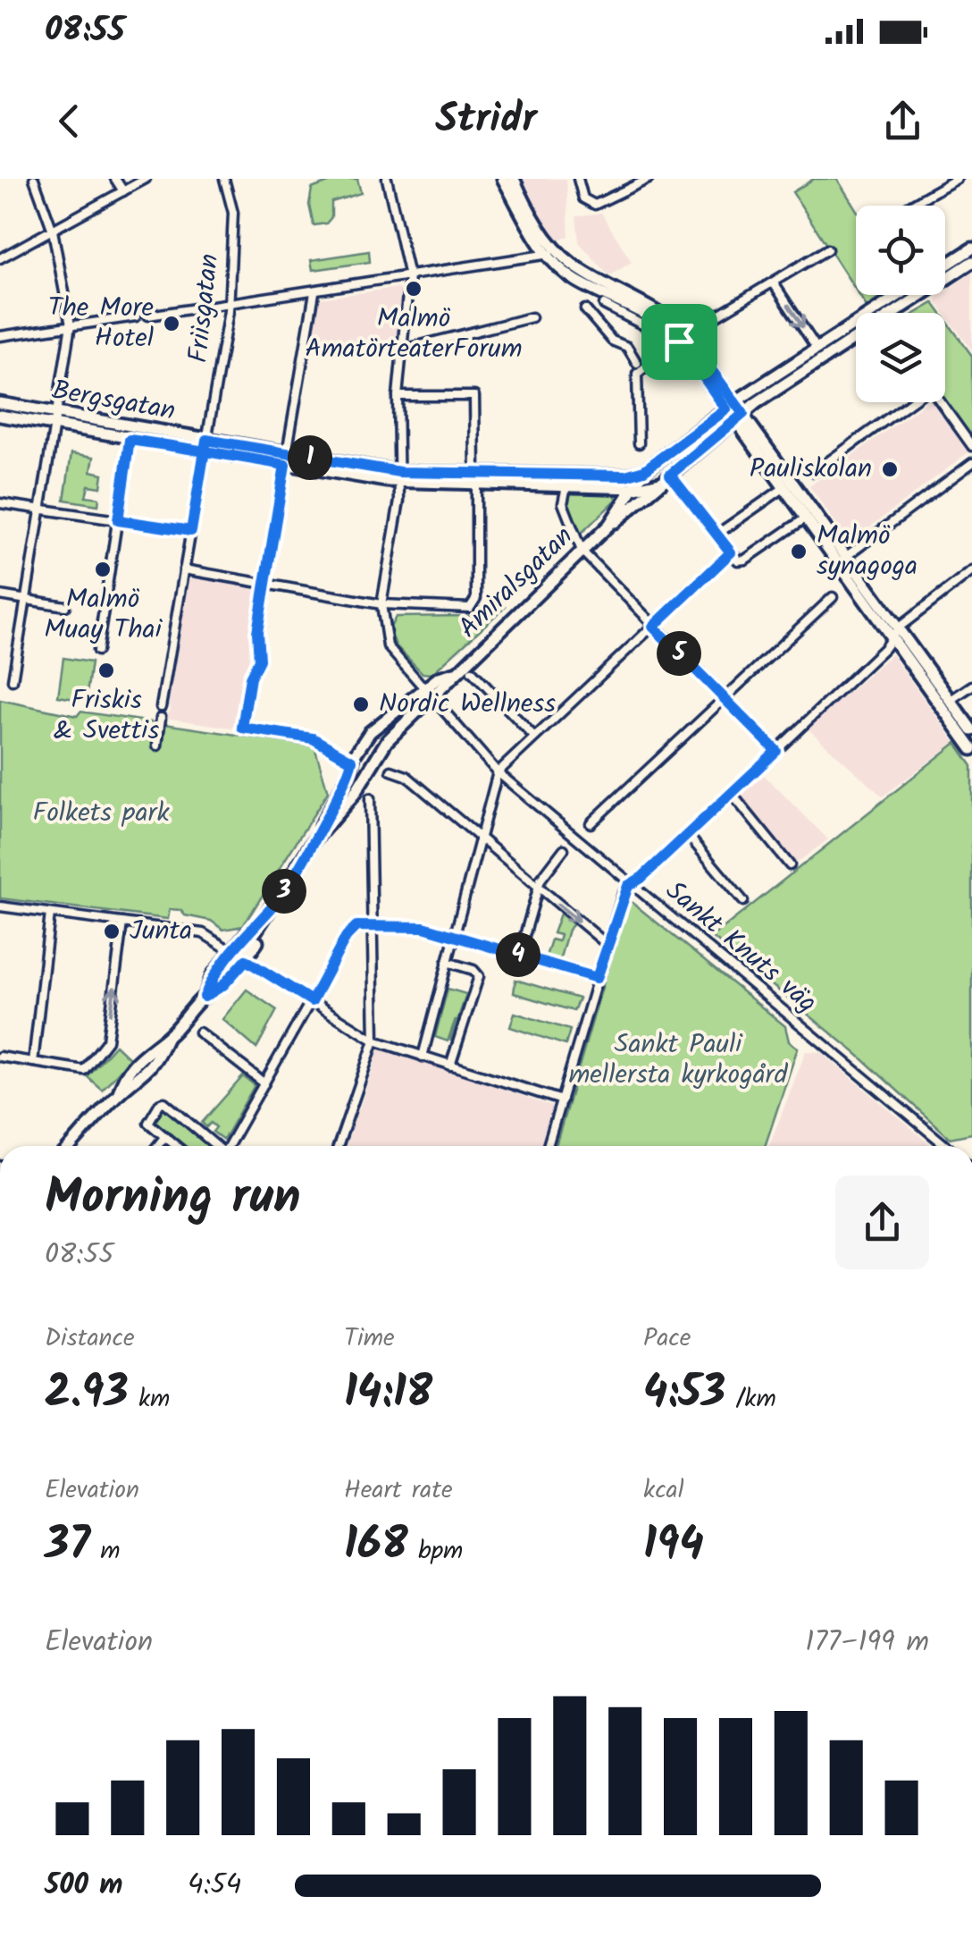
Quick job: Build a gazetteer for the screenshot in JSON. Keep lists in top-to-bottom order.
{
  "streets": {
    "street": [
      "Friisgatan",
      "Bergsgatan",
      "Amiralsgatan",
      "Sankt Knuts väg"
    ]
  },
  "crossings": [
    ["Friisgatan", "Bergsgatan"],
    ["Bergsgatan", "Amiralsgatan"],
    ["Bergsgatan", "Sankt Knuts väg"],
    ["Amiralsgatan", "Sankt Knuts väg"]
  ],
  "parks": ["Folkets park", "Sankt Pauli mellersta kyrkogård"],
  "places": [
    "Malmö AmatörteaterForum",
    "The More Hotel",
    "Pauliskolan",
    "Malmö synagoga",
    "Malmö Muay Thai",
    "Friskis & Svettis",
    "Nordic Wellness",
    "Junta"
  ],
  "page": {
    "status": "08:55",
    "header": "Stridr",
    "pins": [
      "1",
      "5",
      "3",
      "4"
    ],
    "heading": ["Morning run", "08:55"],
    "stats": [
      ["Distance", "2.93 km"],
      ["Time", "14:18"],
      ["Pace", "4:53 /km"],
      ["Elevation", "37 m"],
      ["Heart rate", "168 bpm"],
      ["kcal", "194"]
    ],
    "chart": ["Elevation", "177–199 m"],
    "list": [
      {
        "name": "500 m",
        "note": "4:54"
      }
    ]
  }
}
